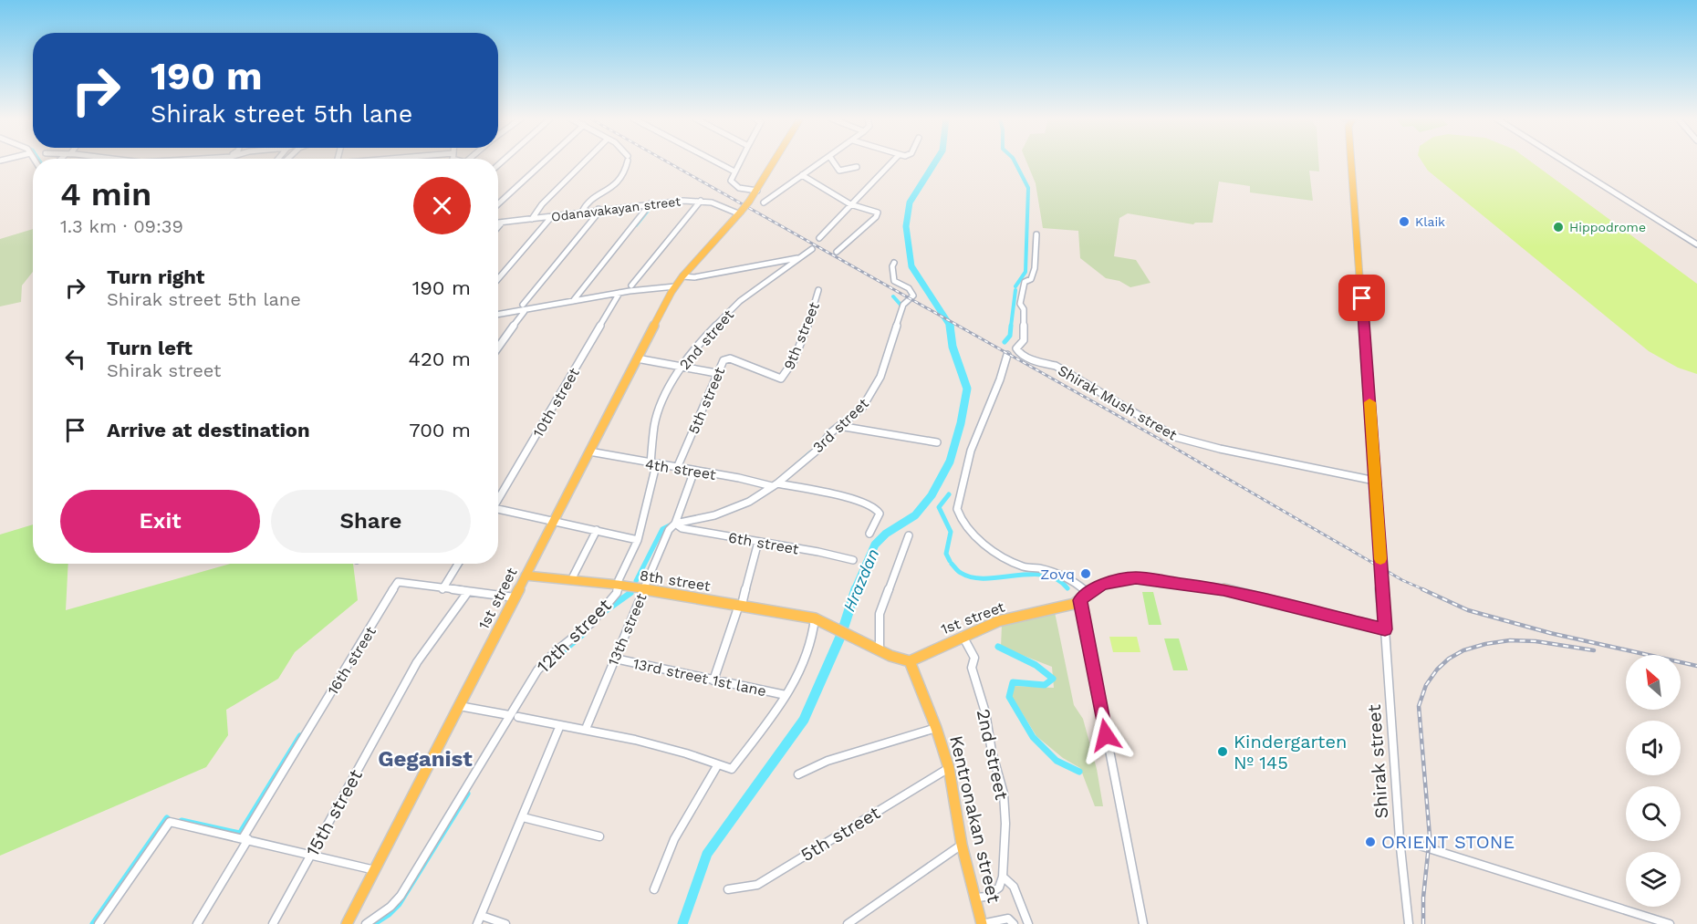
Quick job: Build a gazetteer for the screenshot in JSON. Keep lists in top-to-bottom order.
{
  "streets": {
    "main road": [
      "8th street",
      "1st street",
      "Shirak street",
      "Kentronakan street"
    ],
    "street": [
      "Odanavakayan street",
      "9th street",
      "2nd street",
      "5th street",
      "10th street",
      "Shirak Mush street",
      "3rd street",
      "4th street",
      "6th street",
      "13th street",
      "12th street",
      "16th street",
      "13rd street 1st lane",
      "15th street"
    ]
  },
  "crossings": [
    ["9th street", "5th street"],
    ["2nd street", "4th street"],
    ["2nd street", "1st street"],
    ["2nd street", "12th street"],
    ["5th street", "4th street"],
    ["5th street", "Kentronakan street"],
    ["Shirak Mush street", "Shirak street"],
    ["3rd street", "4th street"],
    ["3rd street", "6th street"],
    ["3rd street", "13th street"],
    ["4th street", "1st street"],
    ["4th street", "13th street"],
    ["4th street", "12th street"],
    ["6th street", "13th street"],
    ["8th street", "1st street"],
    ["8th street", "13th street"],
    ["8th street", "12th street"],
    ["1st street", "16th street"],
    ["1st street", "Shirak street"],
    ["1st street", "Kentronakan street"],
    ["13th street", "13rd street 1st lane"],
    ["16th street", "15th street"]
  ],
  "districts": ["Geganist"],
  "water": ["Hrazdan"],
  "places": [
    "Klaik",
    "Hippodrome",
    "Zovq",
    "Kindergarten № 145",
    "ORIENT STONE"
  ],
  "north": "top left",
  "page": {
    "turn": ["190 m", "Shirak street 5th lane"],
    "heading": ["4 min", "1.3 km · 09:39"],
    "list": [
      {
        "name": "Turn right",
        "note": "Shirak street 5th lane",
        "value": "190 m"
      },
      {
        "name": "Turn left",
        "note": "Shirak street",
        "value": "420 m"
      },
      {
        "name": "Arrive at destination",
        "value": "700 m"
      }
    ],
    "buttons": ["Exit", "Share"]
  }
}
